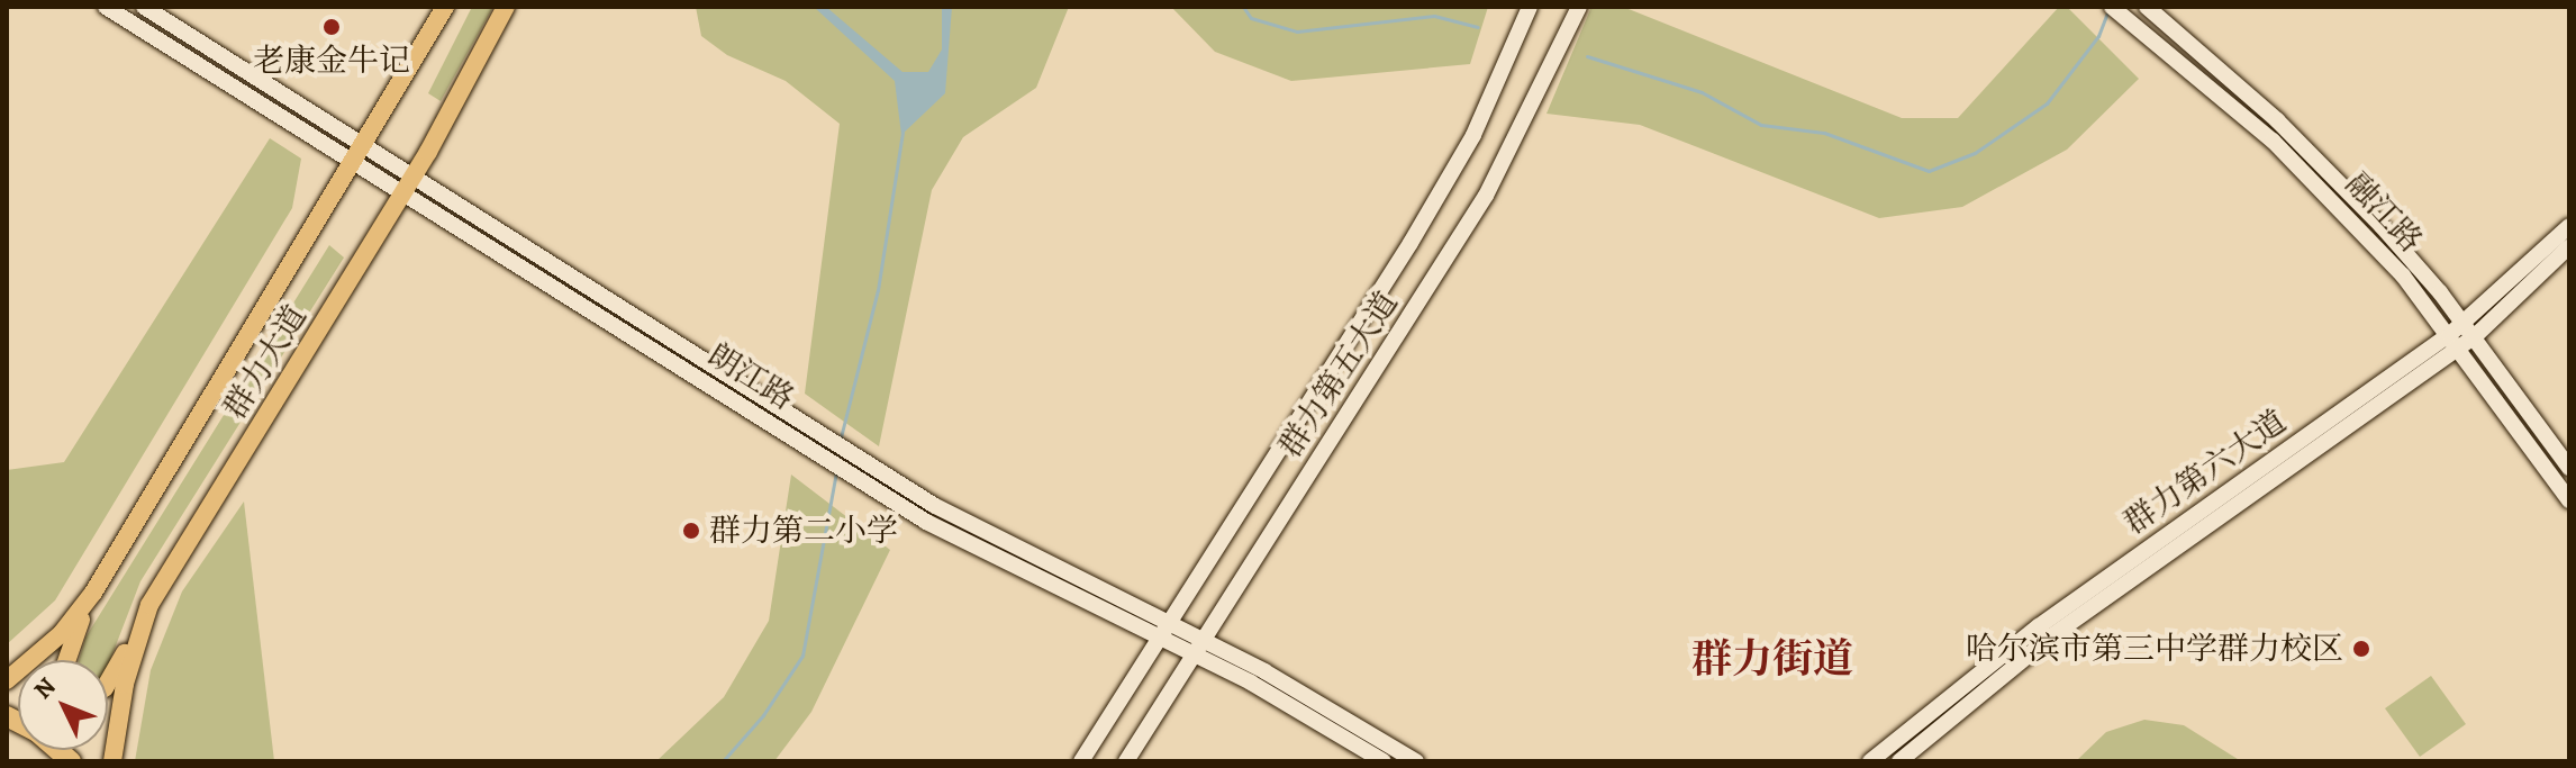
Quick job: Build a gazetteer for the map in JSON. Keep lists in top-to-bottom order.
{
  "streets": {
    "main road": [
      "融江路",
      "群力大道",
      "群力第五大道",
      "朗江路",
      "群力第六大道"
    ]
  },
  "crossings": [
    ["融江路", "群力第六大道"],
    ["群力大道", "朗江路"],
    ["群力第五大道", "朗江路"]
  ],
  "districts": ["群力街道"],
  "places": ["老康金牛记", "群力第二小学", "哈尔滨市第三中学群力校区"],
  "north": "top left"
}
